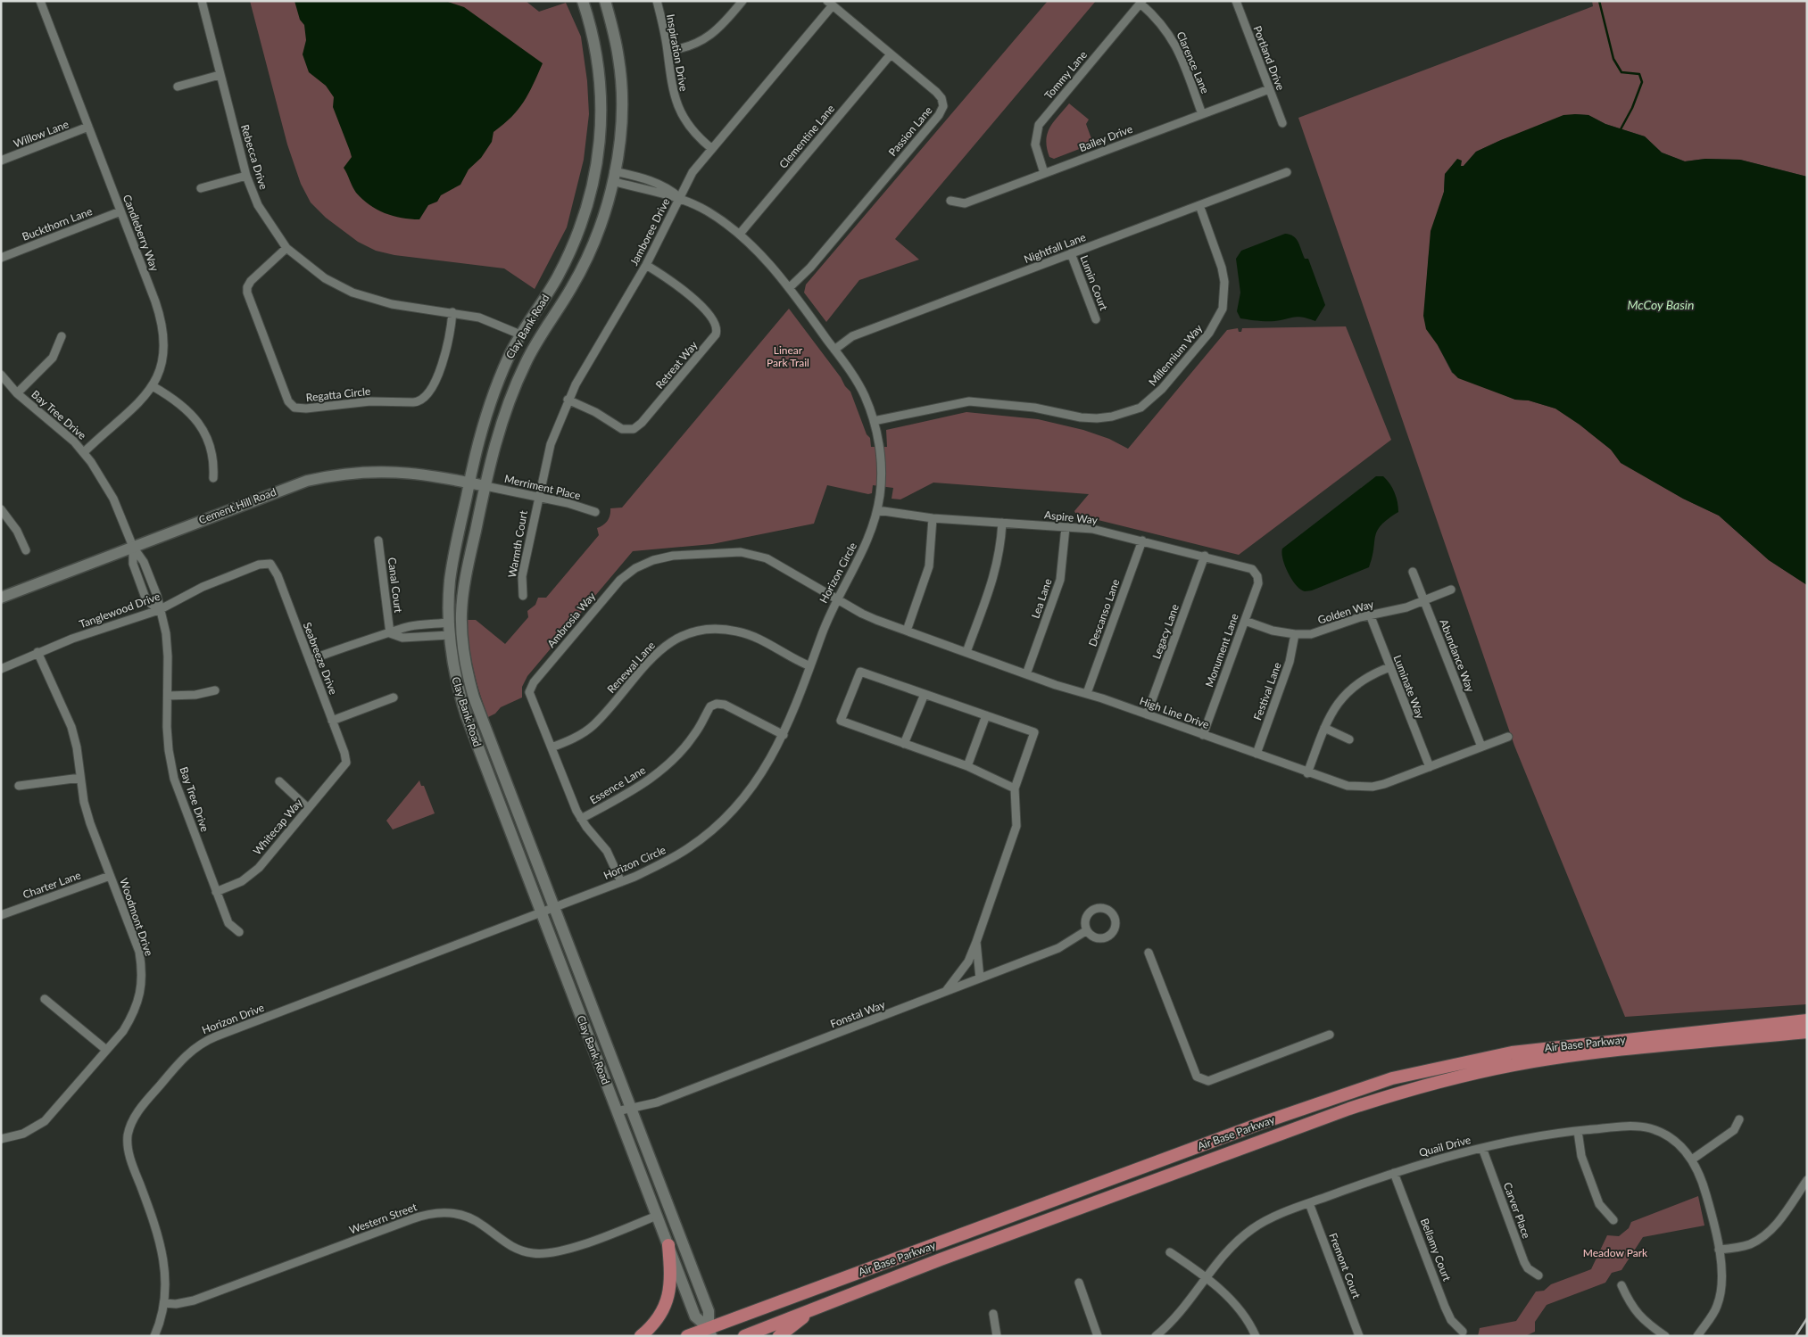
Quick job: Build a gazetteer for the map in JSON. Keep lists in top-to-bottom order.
{
  "streets": {
    "main road": ["Air Base Parkway"],
    "street": [
      "Inspiration Drive",
      "Portland Drive",
      "Clarence Lane",
      "Tommy Lane",
      "Passion Lane",
      "Willow Lane",
      "Clementine Lane",
      "Bailey Drive",
      "Rebecca Drive",
      "Buckthorn Lane",
      "Jamboree Drive",
      "Candleberry Way",
      "Nightfall Lane",
      "Lumin Court",
      "Clay Bank Road",
      "Millennium Way",
      "Retreat Way",
      "Regatta Circle",
      "Bay Tree Drive",
      "Merriment Place",
      "Cement Hill Road",
      "Aspire Way",
      "Warmth Court",
      "Horizon Circle",
      "Canal Court",
      "Lea Lane",
      "Tanglewood Drive",
      "Golden Way",
      "Descanso Lane",
      "Ambrosia Way",
      "Legacy Lane",
      "Monument Lane",
      "Abundance Way",
      "Seabreeze Drive",
      "Renewal Lane",
      "Luminate Way",
      "Festival Lane",
      "High Line Drive",
      "Essence Lane",
      "Whitecap Way",
      "Charter Lane",
      "Woodmont Drive",
      "Fonstal Way",
      "Horizon Drive",
      "Quail Drive",
      "Carver Place",
      "Western Street",
      "Bellamy Court",
      "Fremont Court"
    ]
  },
  "crossings": [
    ["Inspiration Drive", "Jamboree Drive"],
    ["Portland Drive", "Bailey Drive"],
    ["Clarence Lane", "Tommy Lane"],
    ["Clarence Lane", "Bailey Drive"],
    ["Tommy Lane", "Bailey Drive"],
    ["Passion Lane", "Clementine Lane"],
    ["Passion Lane", "Jamboree Drive"],
    ["Passion Lane", "Horizon Circle"],
    ["Willow Lane", "Candleberry Way"],
    ["Clementine Lane", "Horizon Circle"],
    ["Rebecca Drive", "Clay Bank Road"],
    ["Rebecca Drive", "Regatta Circle"],
    ["Buckthorn Lane", "Candleberry Way"],
    ["Jamboree Drive", "Retreat Way"],
    ["Jamboree Drive", "Merriment Place"],
    ["Jamboree Drive", "Warmth Court"],
    ["Jamboree Drive", "Horizon Circle"],
    ["Candleberry Way", "Bay Tree Drive"],
    ["Nightfall Lane", "Lumin Court"],
    ["Nightfall Lane", "Millennium Way"],
    ["Nightfall Lane", "Horizon Circle"],
    ["Clay Bank Road", "Merriment Place"],
    ["Clay Bank Road", "Cement Hill Road"],
    ["Clay Bank Road", "Horizon Circle"],
    ["Clay Bank Road", "Fonstal Way"],
    ["Clay Bank Road", "Horizon Drive"],
    ["Clay Bank Road", "Air Base Parkway"],
    ["Clay Bank Road", "Western Street"],
    ["Millennium Way", "Horizon Circle"],
    ["Bay Tree Drive", "Cement Hill Road"],
    ["Bay Tree Drive", "Tanglewood Drive"],
    ["Bay Tree Drive", "Whitecap Way"],
    ["Merriment Place", "Cement Hill Road"],
    ["Merriment Place", "Warmth Court"],
    ["Aspire Way", "Horizon Circle"],
    ["Aspire Way", "Lea Lane"],
    ["Aspire Way", "Descanso Lane"],
    ["Aspire Way", "Legacy Lane"],
    ["Aspire Way", "Monument Lane"],
    ["Horizon Circle", "Ambrosia Way"],
    ["Horizon Circle", "Renewal Lane"],
    ["Horizon Circle", "High Line Drive"],
    ["Horizon Circle", "Essence Lane"],
    ["Horizon Circle", "Horizon Drive"],
    ["Lea Lane", "High Line Drive"],
    ["Tanglewood Drive", "Seabreeze Drive"],
    ["Tanglewood Drive", "Woodmont Drive"],
    ["Golden Way", "Monument Lane"],
    ["Golden Way", "Abundance Way"],
    ["Golden Way", "Luminate Way"],
    ["Golden Way", "Festival Lane"],
    ["Descanso Lane", "High Line Drive"],
    ["Ambrosia Way", "Renewal Lane"],
    ["Ambrosia Way", "High Line Drive"],
    ["Ambrosia Way", "Essence Lane"],
    ["Legacy Lane", "High Line Drive"],
    ["Monument Lane", "High Line Drive"],
    ["Abundance Way", "High Line Drive"],
    ["Seabreeze Drive", "Whitecap Way"],
    ["Luminate Way", "High Line Drive"],
    ["Festival Lane", "High Line Drive"],
    ["Charter Lane", "Woodmont Drive"],
    ["Horizon Drive", "Western Street"],
    ["Quail Drive", "Carver Place"],
    ["Quail Drive", "Bellamy Court"],
    ["Quail Drive", "Fremont Court"]
  ],
  "water": ["McCoy Basin"],
  "parks": ["Linear Park Trail", "Meadow Park"]
}
